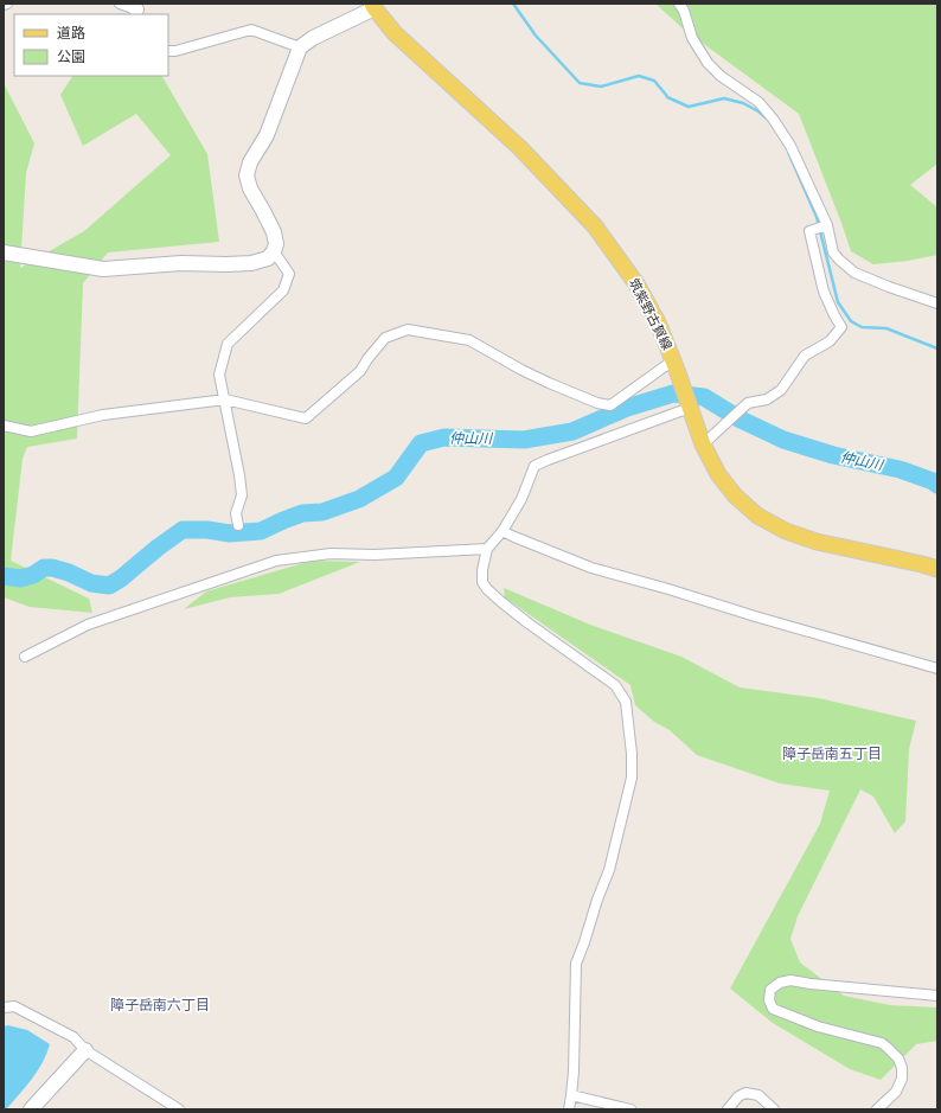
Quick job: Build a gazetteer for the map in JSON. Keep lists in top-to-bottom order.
{
  "streets": {
    "main road": ["筑紫野古賀線"]
  },
  "districts": ["障子岳南五丁目", "障子岳南六丁目"],
  "water": ["仲山川"],
  "legend": ["道路", "公園"]
}
